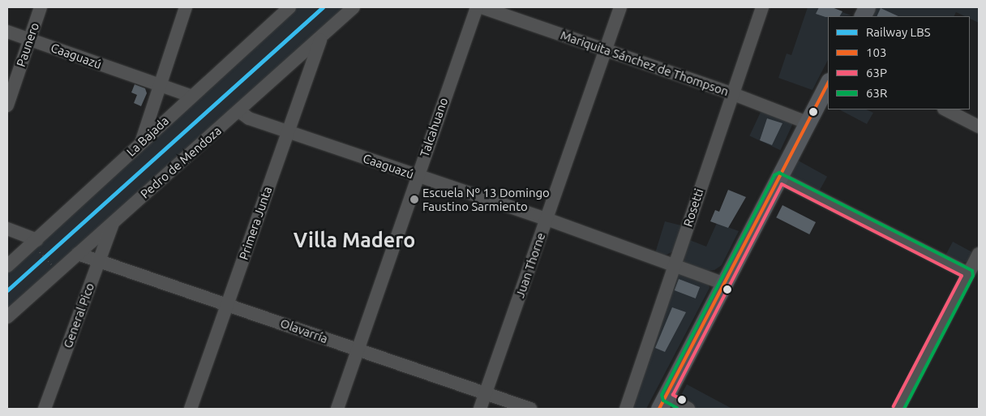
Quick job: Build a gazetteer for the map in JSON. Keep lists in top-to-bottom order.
{
  "streets": {
    "street": [
      "Paunero",
      "Caaguazú",
      "Mariquita Sánchez de Thompson",
      "Talcahuano",
      "La Bajada",
      "Pedro de Mendoza",
      "Rosetti",
      "Primera Junta",
      "Juan Thorne",
      "General Pico",
      "Olavarría"
    ]
  },
  "crossings": [
    ["Paunero", "Caaguazú"],
    ["Caaguazú", "Talcahuano"],
    ["Caaguazú", "La Bajada"],
    ["Caaguazú", "Pedro de Mendoza"],
    ["Caaguazú", "Rosetti"],
    ["Caaguazú", "Primera Junta"],
    ["Caaguazú", "Juan Thorne"],
    ["Mariquita Sánchez de Thompson", "Rosetti"],
    ["Mariquita Sánchez de Thompson", "Juan Thorne"],
    ["Talcahuano", "Olavarría"],
    ["Pedro de Mendoza", "Primera Junta"],
    ["Pedro de Mendoza", "General Pico"],
    ["Pedro de Mendoza", "Olavarría"],
    ["Primera Junta", "Olavarría"],
    ["Juan Thorne", "Olavarría"],
    ["General Pico", "Olavarría"]
  ],
  "districts": ["Villa Madero"],
  "places": ["Escuela Nº 13 Domingo Faustino Sarmiento"],
  "lines": [
    "rail line LBS",
    "transit line 103",
    "transit line 63R",
    "transit line 63P"
  ],
  "legend": [
    "Railway LBS",
    "103",
    "63P",
    "63R"
  ]
}
